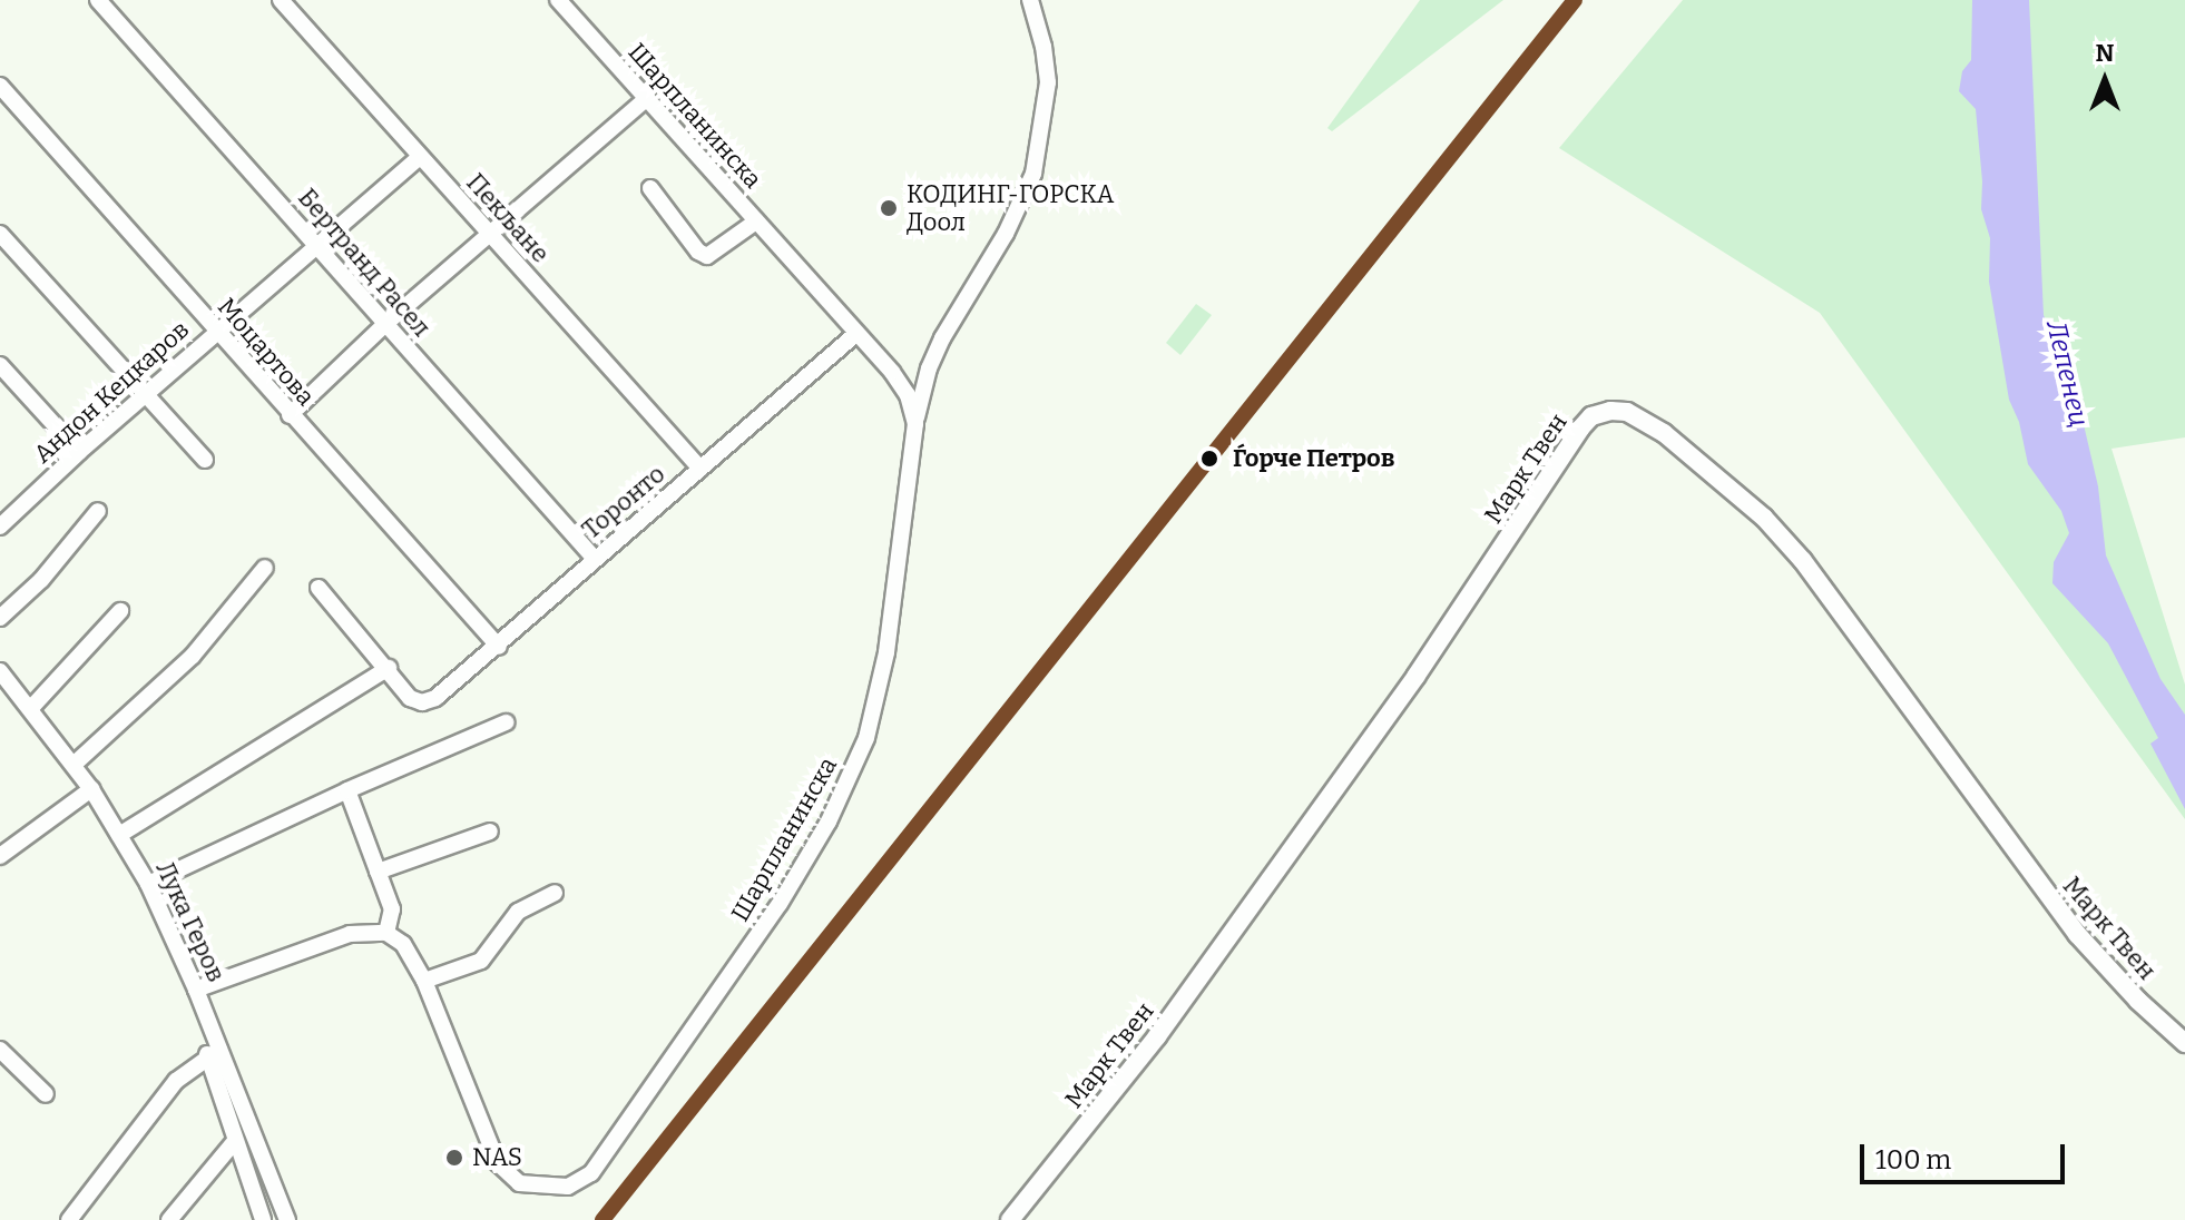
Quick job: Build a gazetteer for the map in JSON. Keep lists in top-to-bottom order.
{
  "streets": {
    "street": [
      "Шарпланинска",
      "Пекљане",
      "Бертранд Расел",
      "Моцартова",
      "Андон Кецкаров",
      "Марк Твен",
      "Торонто",
      "Лука Геров"
    ]
  },
  "crossings": [
    ["Шарпланинска", "Торонто"],
    ["Пекљане", "Андон Кецкаров"],
    ["Пекљане", "Торонто"],
    ["Бертранд Расел", "Андон Кецкаров"],
    ["Бертранд Расел", "Торонто"],
    ["Моцартова", "Андон Кецкаров"],
    ["Моцартова", "Торонто"]
  ],
  "water": ["Лепенец"],
  "places": ["КОДИНГ-ГОРСКА Доол", "Ѓорче Петров", "NAS"],
  "scale_bar": "100 m",
  "north": "top"
}
